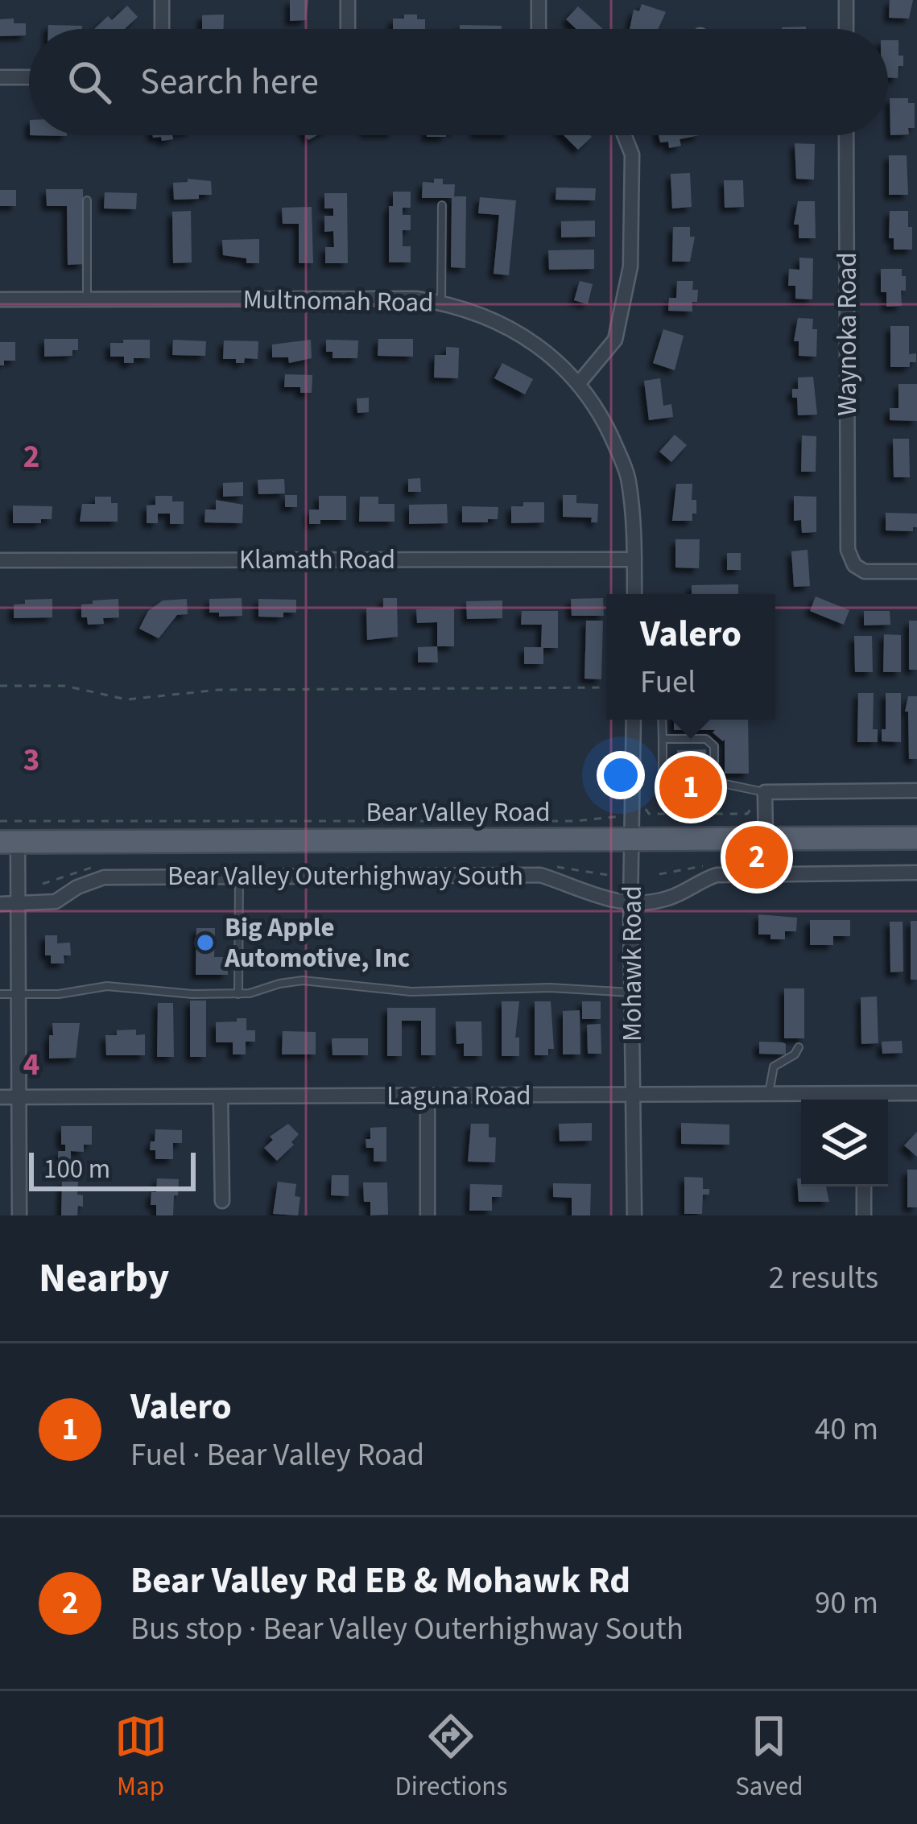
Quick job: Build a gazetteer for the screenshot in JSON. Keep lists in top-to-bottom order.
{
  "streets": {
    "main road": ["Bear Valley Road"],
    "street": [
      "Multnomah Road",
      "Waynoka Road",
      "Klamath Road",
      "Bear Valley Outerhighway South",
      "Mohawk Road",
      "Laguna Road"
    ]
  },
  "crossings": [
    ["Multnomah Road", "Klamath Road"],
    ["Bear Valley Road", "Mohawk Road"],
    ["Bear Valley Outerhighway South", "Mohawk Road"],
    ["Mohawk Road", "Laguna Road"]
  ],
  "places": ["Big Apple Automotive, Inc"],
  "scale_bar": "100 m",
  "page": {
    "search": "Search here",
    "popup": ["Valero", "Fuel"],
    "pins": ["1", "2"],
    "scale": "100 m",
    "heading": ["Nearby", "2 results"],
    "list": [
      {
        "mark": "1",
        "name": "Valero",
        "note": "Fuel · Bear Valley Road",
        "value": "40 m"
      },
      {
        "mark": "2",
        "name": "Bear Valley Rd EB & Mohawk Rd",
        "note": "Bus stop · Bear Valley Outerhighway South",
        "value": "90 m"
      }
    ],
    "nav": ["Map", "Directions", "Saved"]
  },
  "grid": {
    "rows": ["2", "3", "4"]
  }
}
